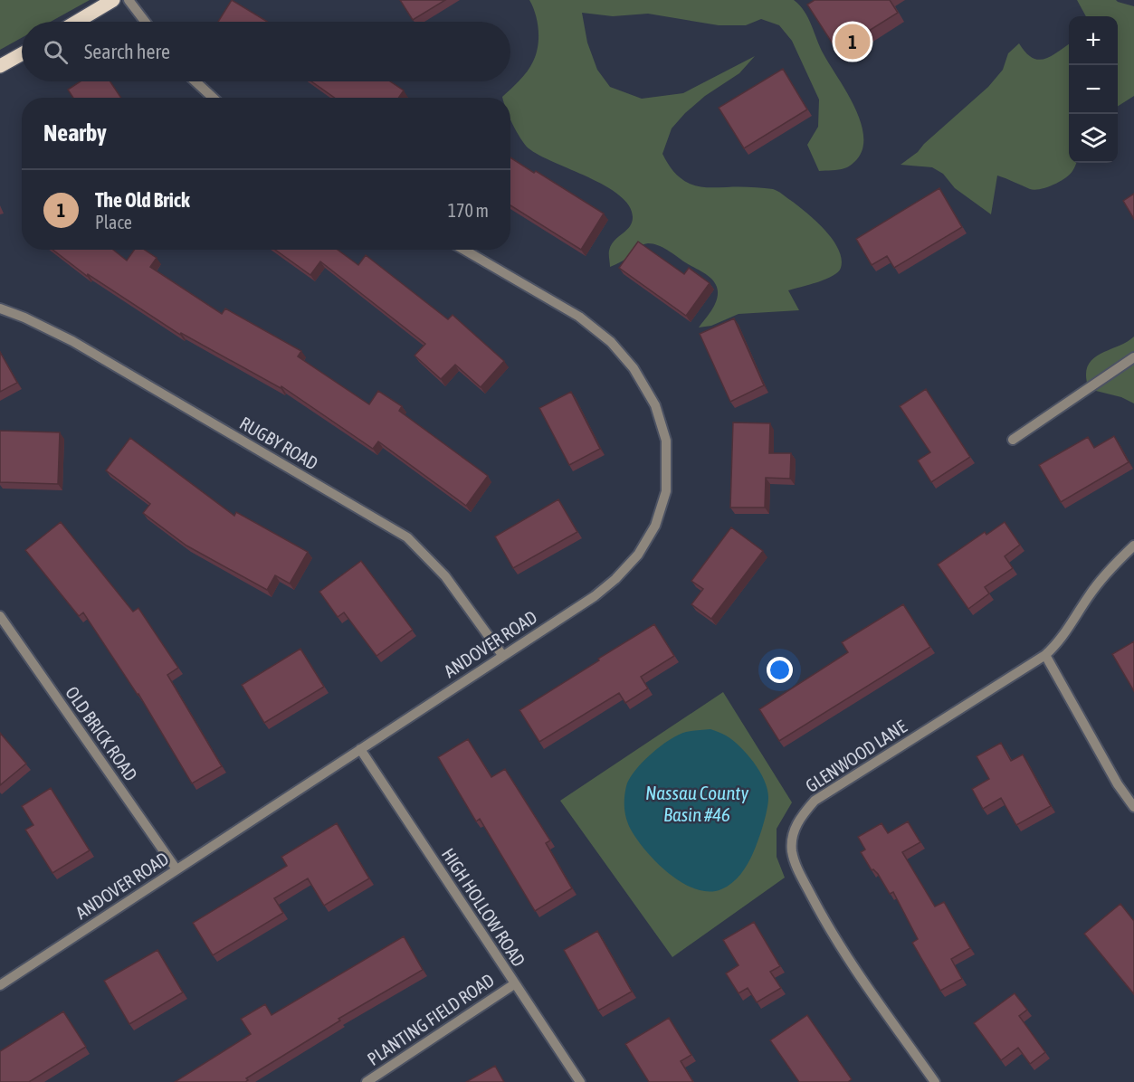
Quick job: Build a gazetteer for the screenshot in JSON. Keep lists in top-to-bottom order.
{
  "streets": {
    "street": [
      "RUGBY ROAD",
      "ANDOVER ROAD",
      "OLD BRICK ROAD",
      "GLENWOOD LANE",
      "HIGH HOLLOW ROAD",
      "PLANTING FIELD ROAD"
    ]
  },
  "crossings": [
    ["RUGBY ROAD", "ANDOVER ROAD"],
    ["ANDOVER ROAD", "OLD BRICK ROAD"],
    ["ANDOVER ROAD", "HIGH HOLLOW ROAD"],
    ["HIGH HOLLOW ROAD", "PLANTING FIELD ROAD"]
  ],
  "water": ["Nassau County Basin #46"],
  "page": {
    "map_buttons": ["+", "−"],
    "pins": "1",
    "search": "Search here",
    "heading": "Nearby",
    "list": [
      {
        "mark": "1",
        "name": "The Old Brick",
        "note": "Place",
        "value": "170 m"
      }
    ]
  }
}
